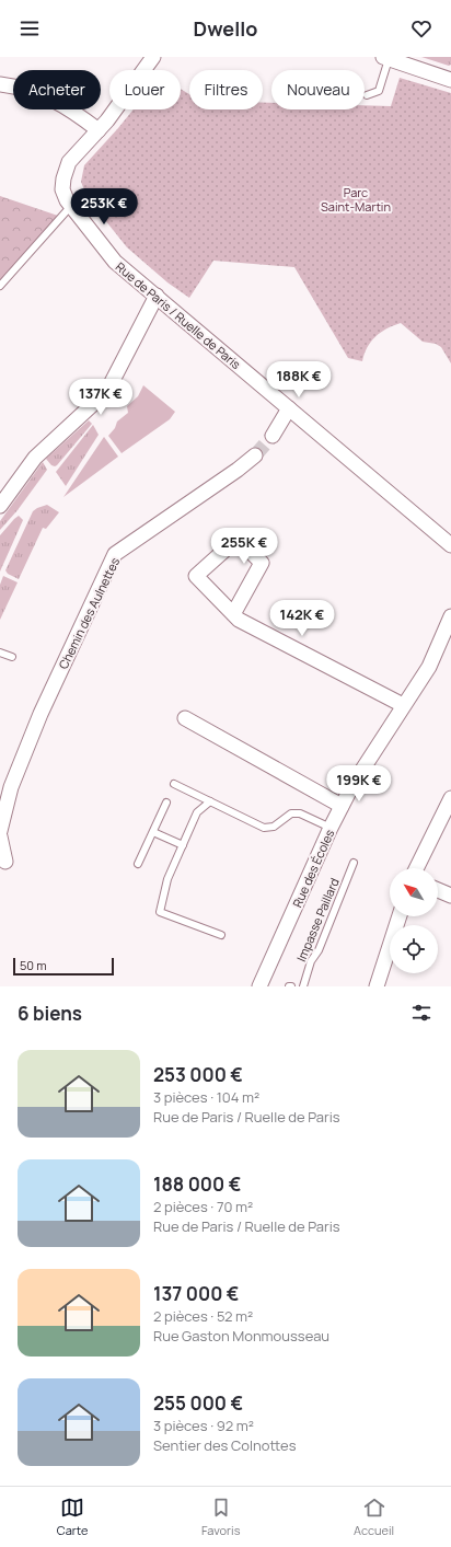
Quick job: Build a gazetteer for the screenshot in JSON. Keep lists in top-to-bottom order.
{
  "streets": {
    "street": ["Rue de Paris / Ruelle de Paris", "Chemin des Aulnettes", "Rue des Écoles"],
    "lane": ["Impasse Paillard"]
  },
  "parks": ["Parc Saint-Martin"],
  "scale_bar": "50 m",
  "north": "top left",
  "page": {
    "header": "Dwello",
    "chip": [
      "Acheter",
      "Louer",
      "Filtres",
      "Nouveau"
    ],
    "price": [
      "253K €",
      "188K €",
      "137K €",
      "255K €",
      "142K €",
      "199K €"
    ],
    "scale": "50 m",
    "heading": "6 biens",
    "list": [
      {
        "name": "253 000 €",
        "note": "3 pièces · 104 m² · Rue de Paris / Ruelle de Paris"
      },
      {
        "name": "188 000 €",
        "note": "2 pièces · 70 m² · Rue de Paris / Ruelle de Paris"
      },
      {
        "name": "137 000 €",
        "note": "2 pièces · 52 m² · Rue Gaston Monmousseau"
      },
      {
        "name": "255 000 €",
        "note": "3 pièces · 92 m² · Sentier des Colnottes"
      }
    ],
    "tabs": ["Carte", "Favoris", "Accueil"]
  }
}
